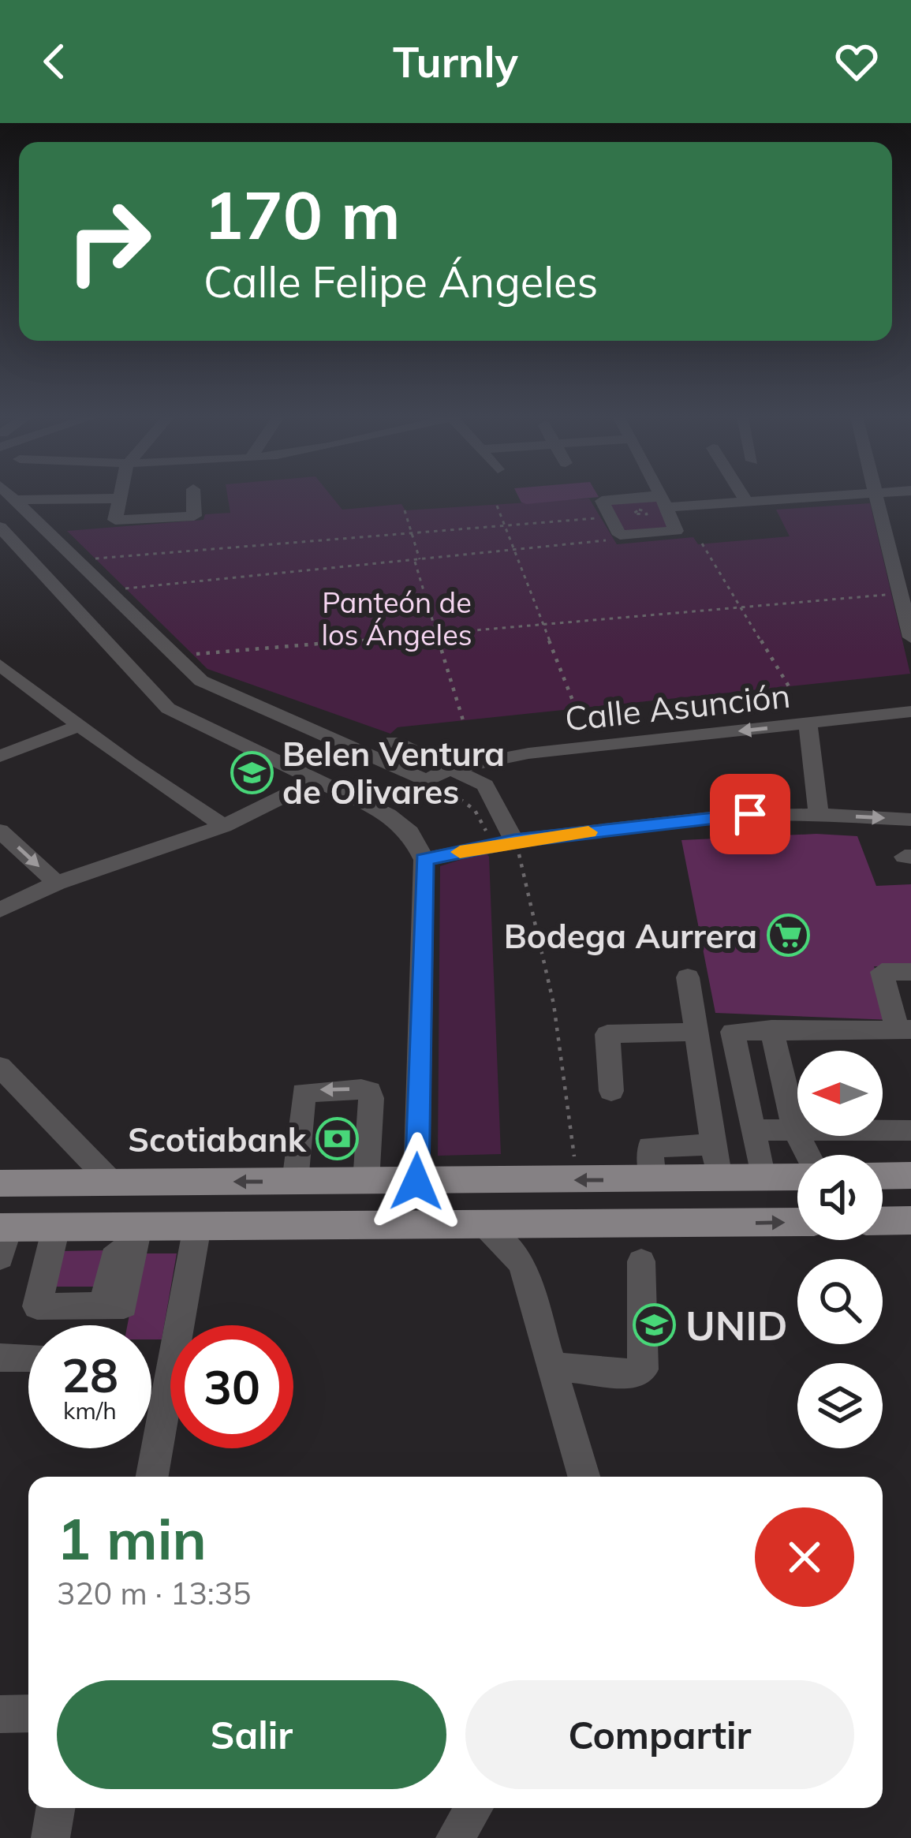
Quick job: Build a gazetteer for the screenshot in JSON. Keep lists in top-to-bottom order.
{
  "streets": {
    "street": ["Calle Asunción"]
  },
  "parks": ["Panteón de los Ángeles"],
  "places": {
    "school or university": ["Belen Ventura de Olivares", "UNID"],
    "supermarket": ["Bodega Aurrera"],
    "bank": ["Scotiabank"]
  },
  "north": "left",
  "page": {
    "header": "Turnly",
    "turn": ["170 m", "Calle Felipe Ángeles"],
    "speed": "28 km/h",
    "limit": "30",
    "heading": ["1 min", "320 m · 13:35"],
    "buttons": ["Salir", "Compartir"]
  }
}
